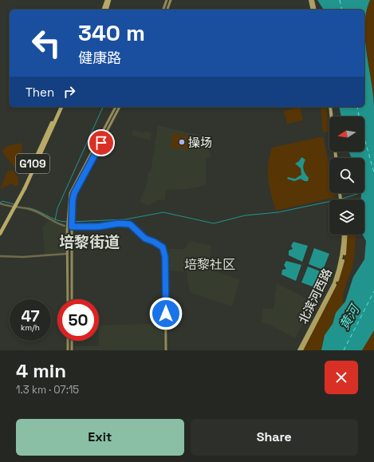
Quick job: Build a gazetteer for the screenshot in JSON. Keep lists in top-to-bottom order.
{
  "streets": {
    "highway": ["G109"],
    "main road": ["北滨河西路"]
  },
  "districts": ["培黎街道", "培黎社区"],
  "water": ["黄河"],
  "places": ["操场"],
  "north": "left",
  "page": {
    "turn": ["340 m", "健康路"],
    "then": "Then",
    "speed": "47 km/h",
    "limit": "50",
    "heading": ["4 min", "1.3 km · 07:15"],
    "buttons": ["Exit", "Share"]
  }
}
